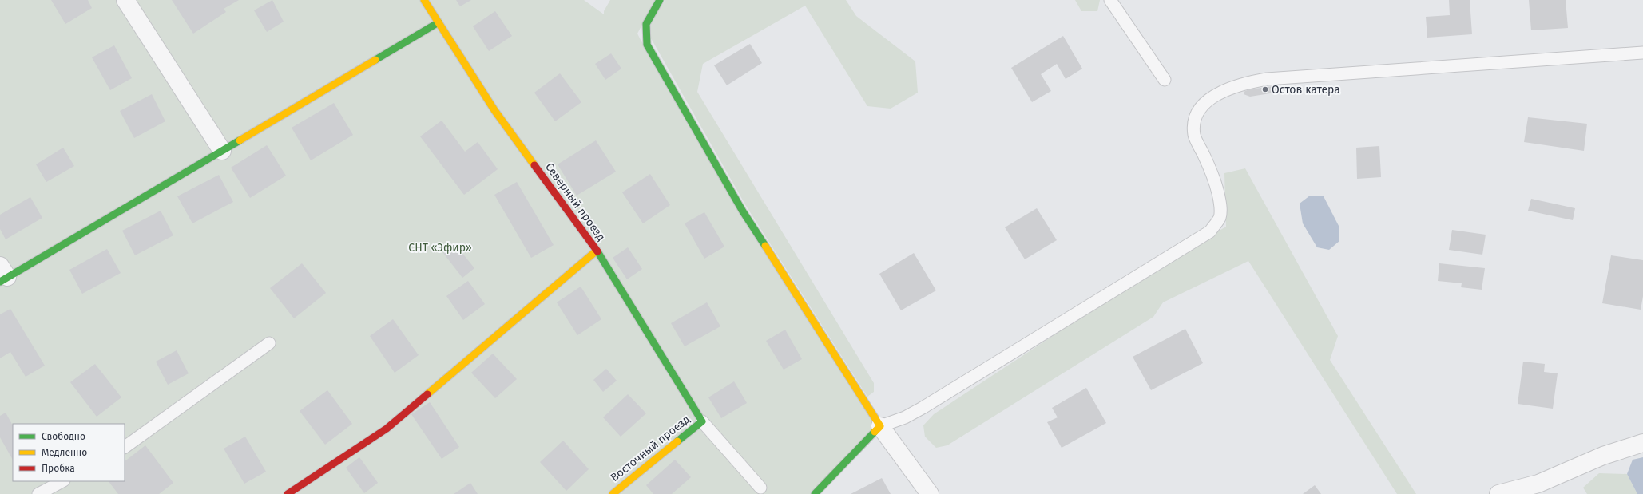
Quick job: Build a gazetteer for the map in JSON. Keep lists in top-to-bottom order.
{
  "streets": {
    "street": ["Северный проезд", "Восточный проезд"]
  },
  "crossings": [
    ["Северный проезд", "Восточный проезд"]
  ],
  "parks": ["СНТ «Эфир»"],
  "places": ["Остов катера"],
  "legend": ["Свободно", "Медленно", "Пробка"]
}
